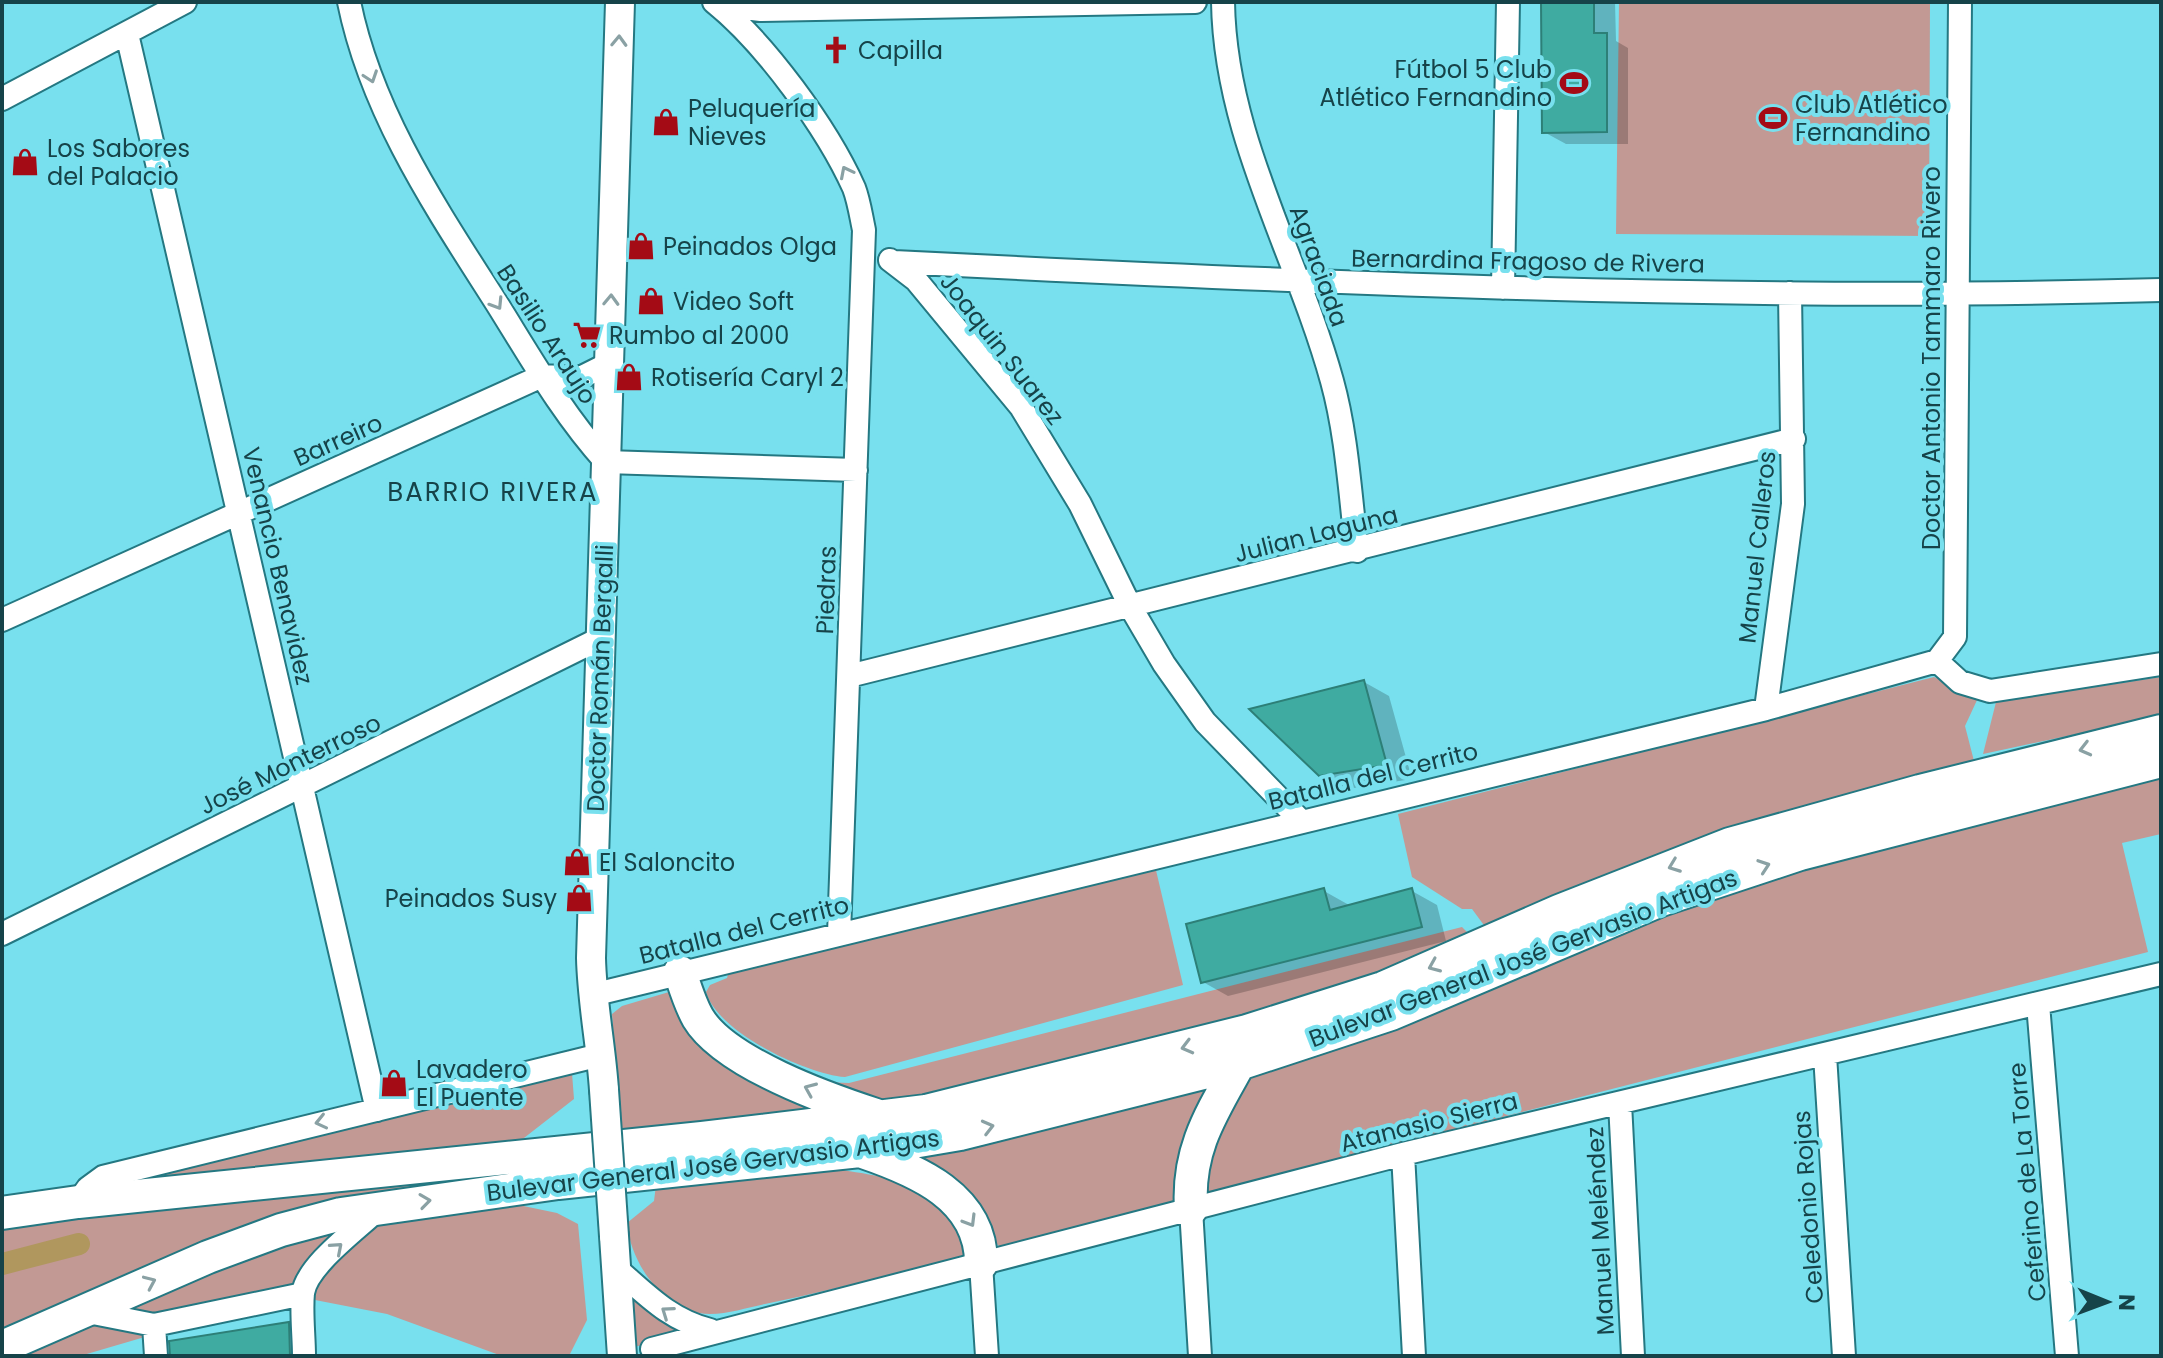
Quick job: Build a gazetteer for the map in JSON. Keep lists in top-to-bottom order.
{
  "streets": {
    "main road": ["Bulevar General José Gervasio Artigas"],
    "street": [
      "Bernardina Fragoso de Rivera",
      "Agraciada",
      "Basilio Araujo",
      "Joaquin Suarez",
      "Doctor Antonio Tammaro Rivero",
      "Barreiro",
      "Julian Laguna",
      "Manuel Calleros",
      "Venancio Benavidez",
      "Piedras",
      "Doctor Román Bergalli",
      "José Monterroso",
      "Batalla del Cerrito",
      "Atanasio Sierra",
      "Ceferino de La Torre",
      "Celedonio Rojas",
      "Manuel Meléndez"
    ]
  },
  "crossings": [
    ["Bernardina Fragoso de Rivera", "Agraciada"],
    ["Bernardina Fragoso de Rivera", "Joaquin Suarez"],
    ["Bernardina Fragoso de Rivera", "Doctor Antonio Tammaro Rivero"],
    ["Bernardina Fragoso de Rivera", "Manuel Calleros"],
    ["Agraciada", "Julian Laguna"],
    ["Basilio Araujo", "Barreiro"],
    ["Basilio Araujo", "Doctor Román Bergalli"],
    ["Joaquin Suarez", "Julian Laguna"],
    ["Joaquin Suarez", "Piedras"],
    ["Joaquin Suarez", "Batalla del Cerrito"],
    ["Doctor Antonio Tammaro Rivero", "Batalla del Cerrito"],
    ["Barreiro", "Venancio Benavidez"],
    ["Barreiro", "Doctor Román Bergalli"],
    ["Julian Laguna", "Manuel Calleros"],
    ["Julian Laguna", "Piedras"],
    ["Manuel Calleros", "Batalla del Cerrito"],
    ["Venancio Benavidez", "José Monterroso"],
    ["Piedras", "Batalla del Cerrito"],
    ["Doctor Román Bergalli", "José Monterroso"],
    ["Doctor Román Bergalli", "Batalla del Cerrito"],
    ["Atanasio Sierra", "Ceferino de La Torre"],
    ["Atanasio Sierra", "Celedonio Rojas"],
    ["Atanasio Sierra", "Manuel Meléndez"]
  ],
  "one_way": ["Basilio Araujo"],
  "districts": ["BARRIO RIVERA"],
  "places": {
    "church": ["Capilla"],
    "sports": ["Fútbol 5 Club Atlético Fernandino", "Club Atlético Fernandino"],
    "shop": [
      "Peluquería Nieves",
      "Los Sabores del Palacio",
      "Peinados Olga",
      "Video Soft",
      "Rotisería Caryl 2",
      "El Saloncito",
      "Peinados Susy",
      "Lavadero El Puente"
    ],
    "supermarket": ["Rumbo al 2000"]
  },
  "north": "right"
}
